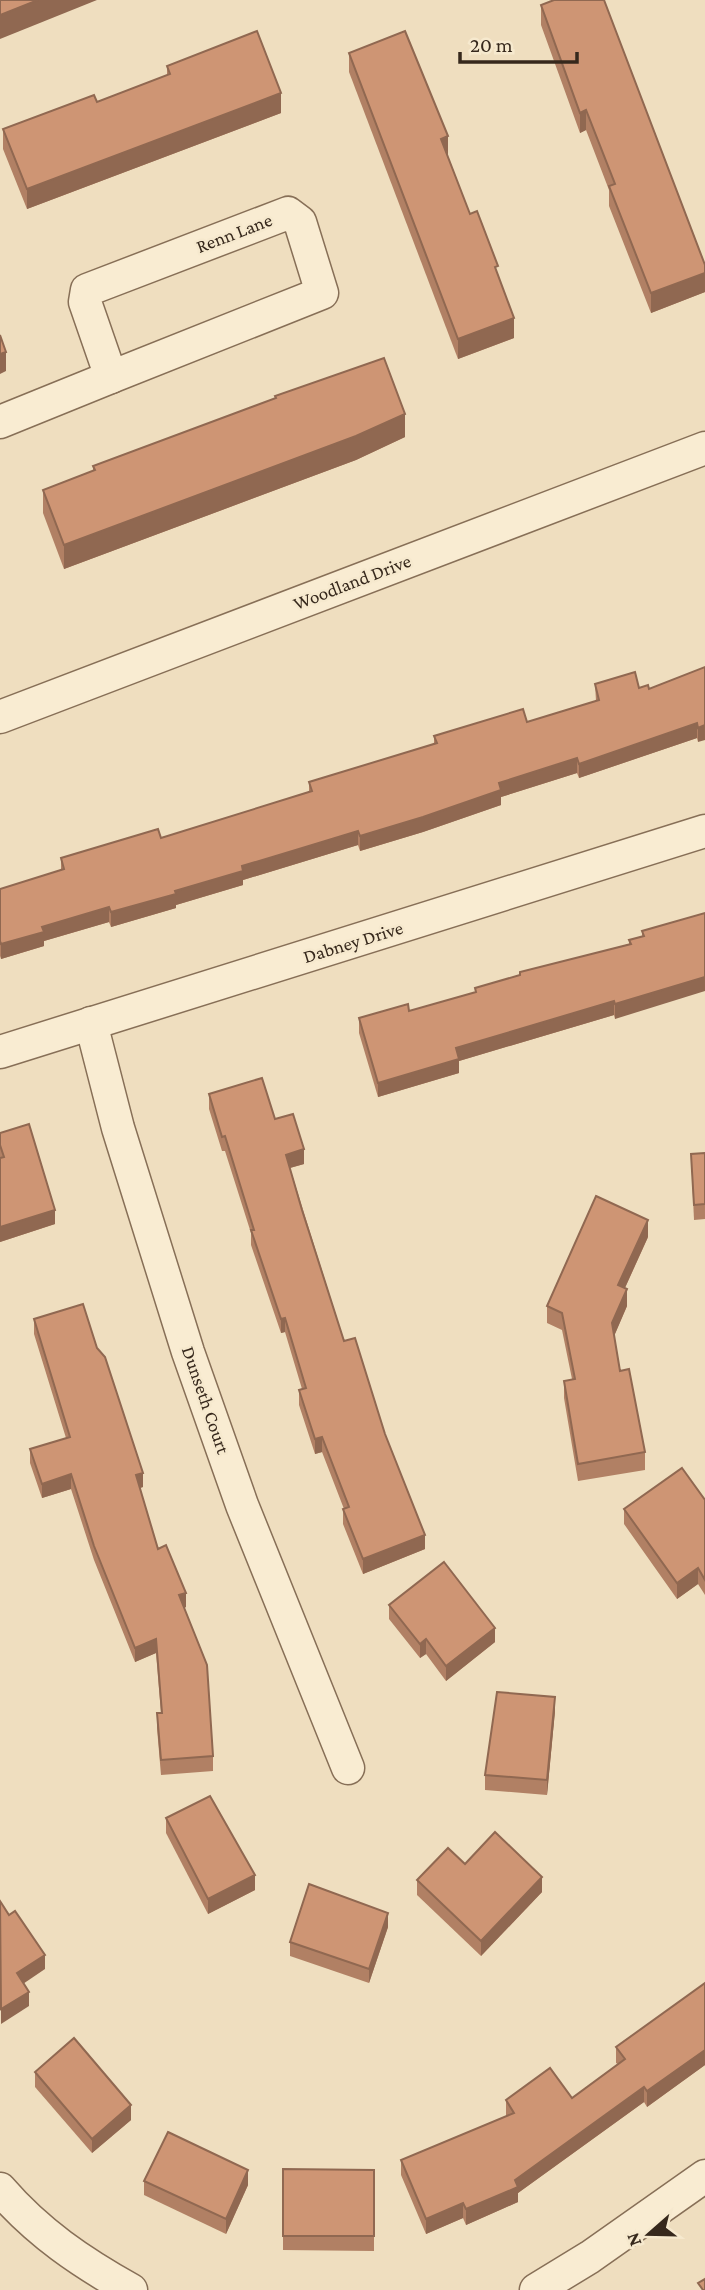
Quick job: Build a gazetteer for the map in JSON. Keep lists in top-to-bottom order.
{
  "streets": {
    "street": [
      "Renn Lane",
      "Woodland Drive",
      "Dabney Drive",
      "Dunseth Court"
    ]
  },
  "crossings": [
    ["Dabney Drive", "Dunseth Court"]
  ],
  "scale_bar": "20 m",
  "north": "left"
}
